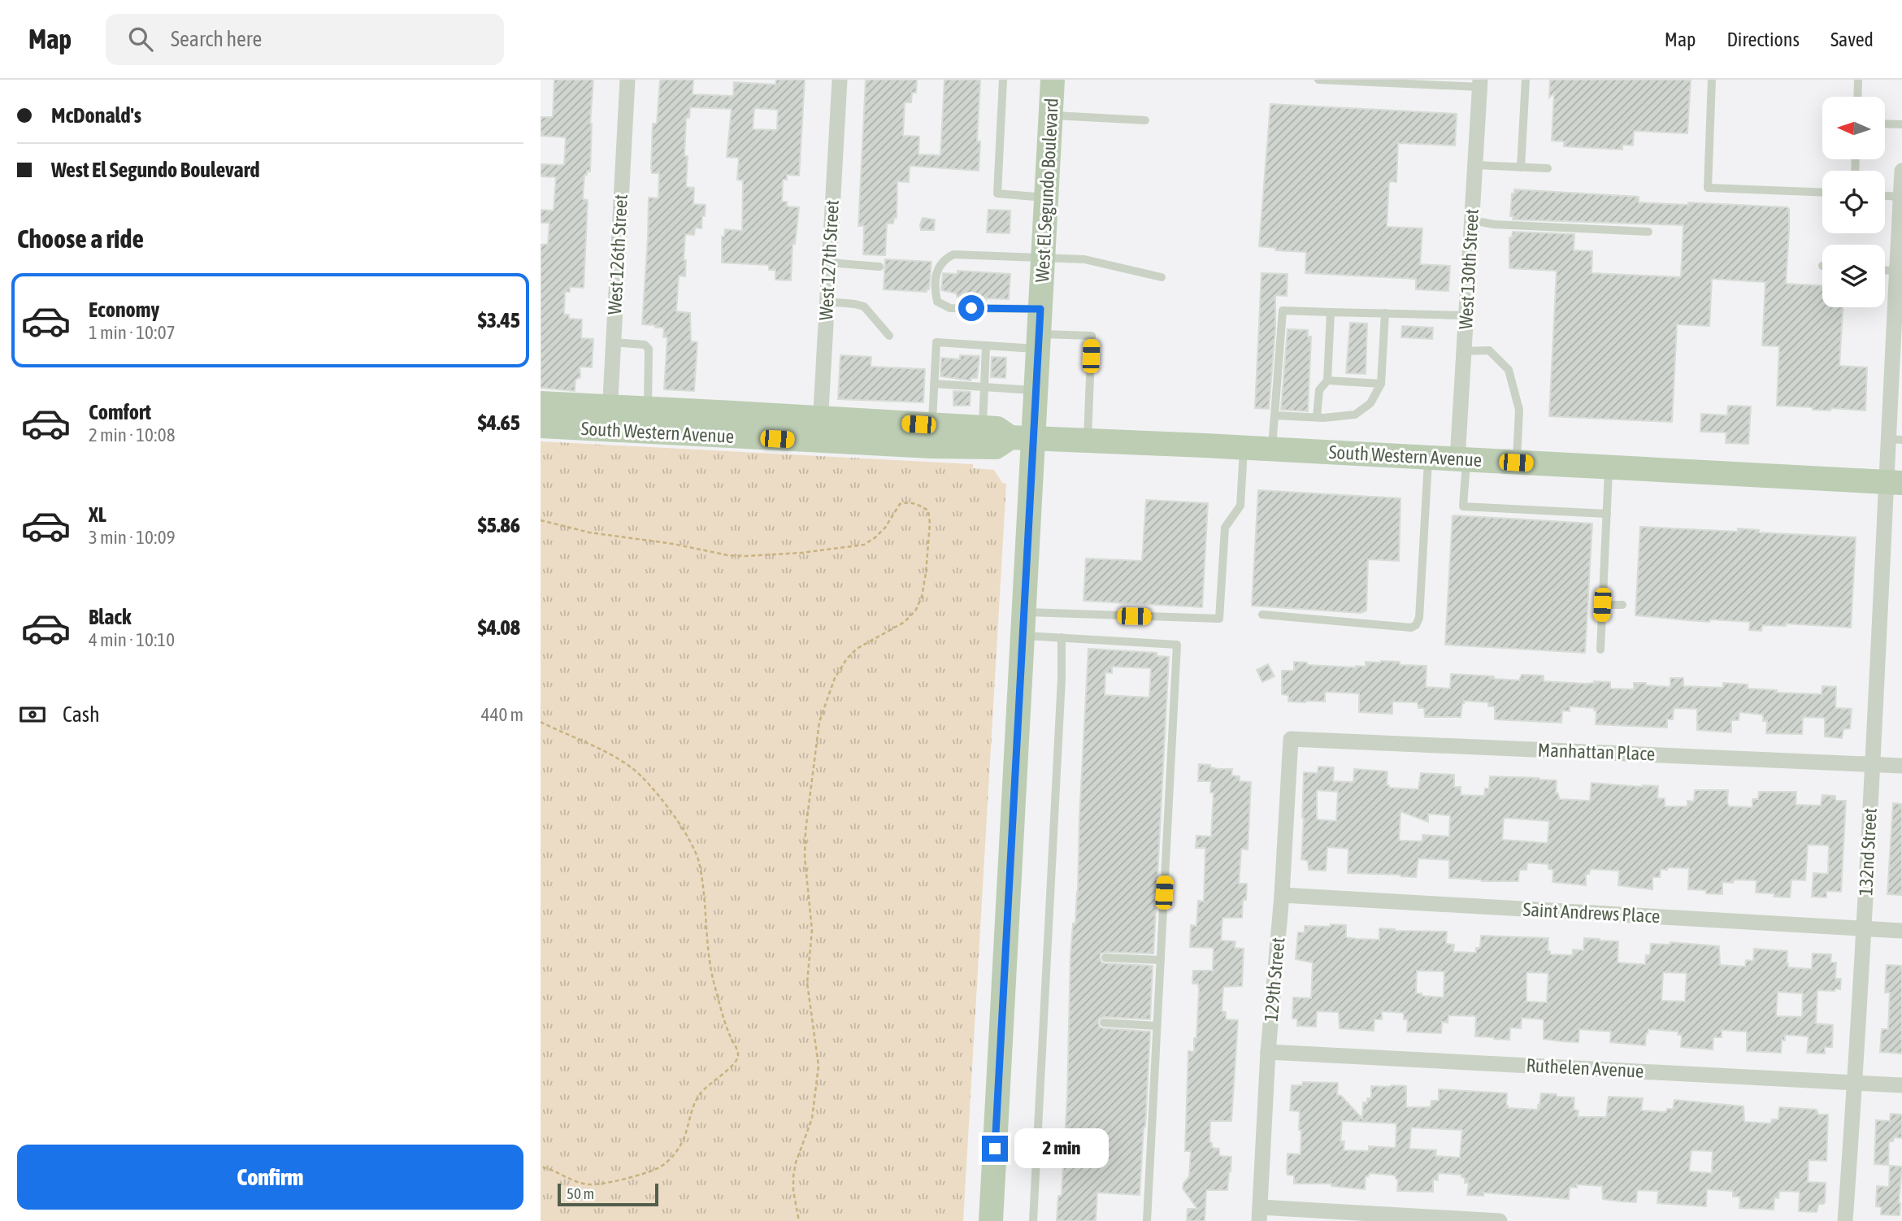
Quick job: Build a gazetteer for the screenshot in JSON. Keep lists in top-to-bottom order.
{
  "streets": {
    "main road": ["West El Segundo Boulevard", "South Western Avenue"],
    "street": [
      "West 126th Street",
      "West 127th Street",
      "West 130th Street",
      "Manhattan Place",
      "132nd Street",
      "Saint Andrews Place",
      "129th Street",
      "Ruthelen Avenue"
    ]
  },
  "crossings": [
    ["West El Segundo Boulevard", "South Western Avenue"],
    ["West 126th Street", "South Western Avenue"],
    ["West 127th Street", "South Western Avenue"],
    ["West 130th Street", "South Western Avenue"],
    ["South Western Avenue", "132nd Street"],
    ["Manhattan Place", "132nd Street"],
    ["Manhattan Place", "129th Street"],
    ["132nd Street", "Saint Andrews Place"],
    ["132nd Street", "Ruthelen Avenue"],
    ["Saint Andrews Place", "129th Street"],
    ["129th Street", "Ruthelen Avenue"]
  ],
  "scale_bar": "50 m",
  "north": "left",
  "page": {
    "header": "Map",
    "search": "Search here",
    "nav": ["Map", "Directions", "Saved"],
    "banner": ["McDonald's", "West El Segundo Boulevard"],
    "heading": "Choose a ride",
    "list": [
      {
        "name": "Economy",
        "note": "1 min · 10:07",
        "value": "$3.45"
      },
      {
        "name": "Comfort",
        "note": "2 min · 10:08",
        "value": "$4.65"
      },
      {
        "name": "XL",
        "note": "3 min · 10:09",
        "value": "$5.86"
      },
      {
        "name": "Black",
        "note": "4 min · 10:10",
        "value": "$4.08"
      }
    ],
    "pay": ["Cash", "440 m"],
    "bubble": "2 min",
    "buttons": "Confirm",
    "scale": "50 m"
  }
}
